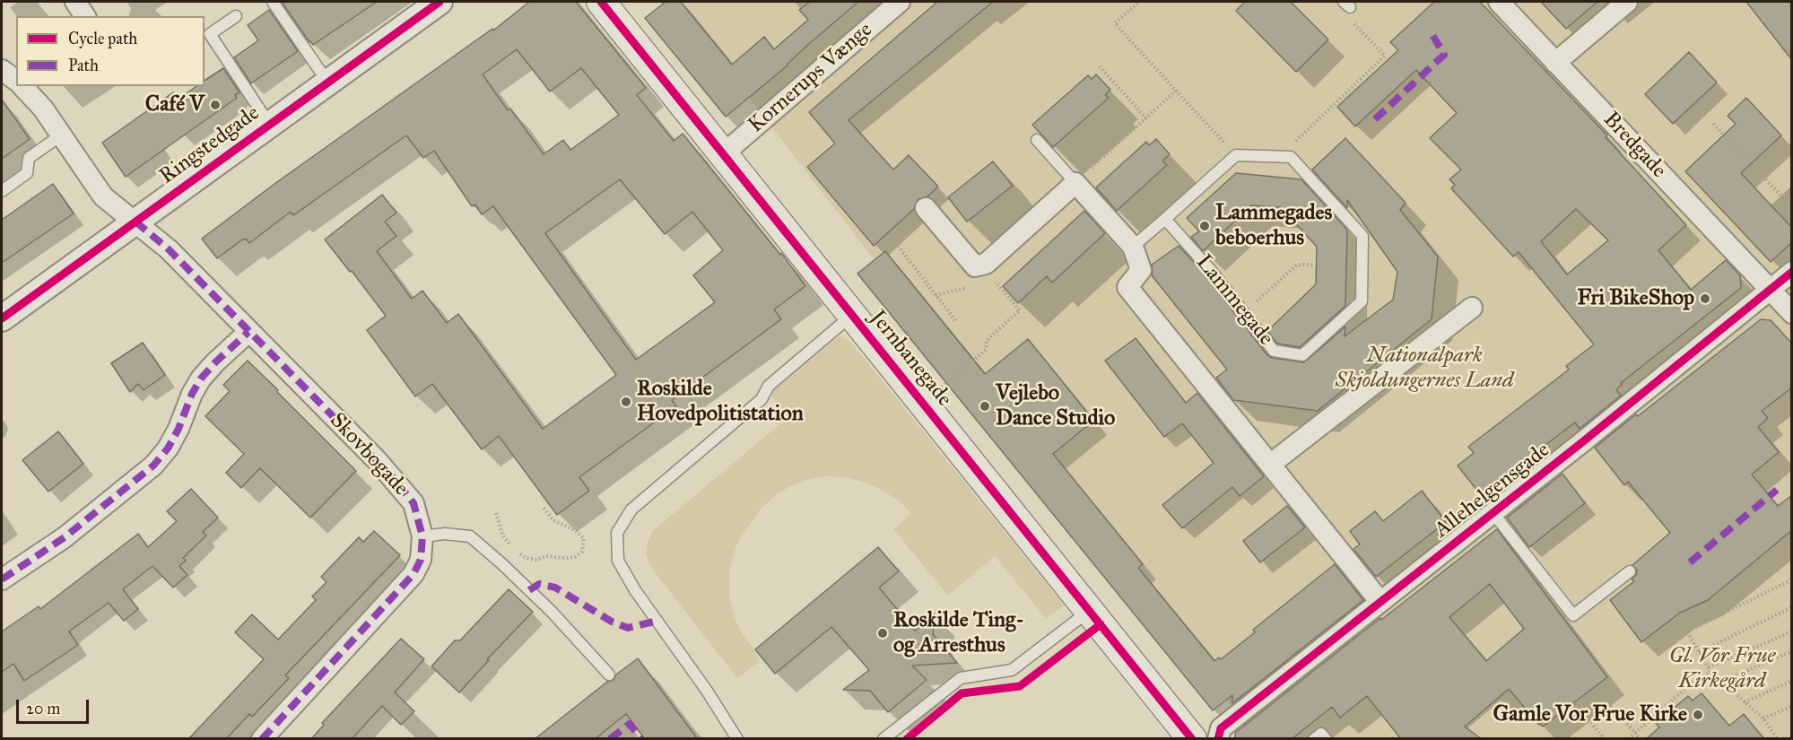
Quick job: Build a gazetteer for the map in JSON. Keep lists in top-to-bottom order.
{
  "streets": {
    "main road": ["Jernbanegade"],
    "street": [
      "Kornerups Vænge",
      "Ringstedgade",
      "Bredgade",
      "Skovbogade",
      "Allehelgensgade"
    ],
    "lane": ["Lammegade"]
  },
  "crossings": [
    ["Kornerups Vænge", "Jernbanegade"],
    ["Ringstedgade", "Skovbogade"],
    ["Bredgade", "Allehelgensgade"]
  ],
  "parks": ["Nationalpark Skjoldungernes Land", "Gl. Vor Frue Kirkegård"],
  "places": [
    "Café V",
    "Lammegades beboerhus",
    "Fri BikeShop",
    "Roskilde Hovedpolitistation",
    "Vejlebo Dance Studio",
    "Roskilde Ting- og Arresthus",
    "Gamle Vor Frue Kirke"
  ],
  "legend": ["Cycle path", "Path"],
  "scale_bar": "20 m"
}
